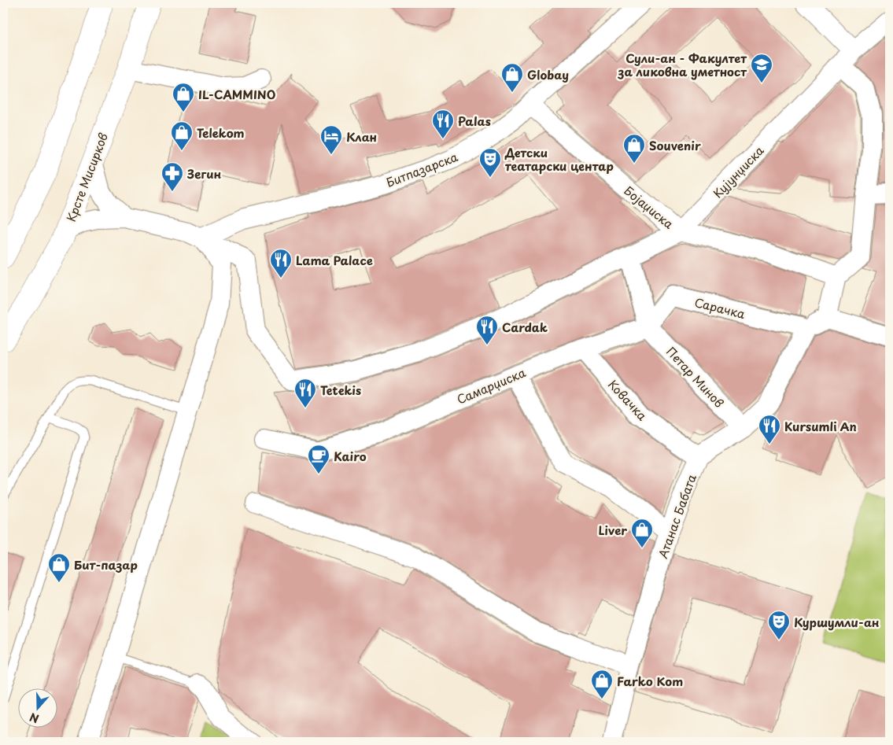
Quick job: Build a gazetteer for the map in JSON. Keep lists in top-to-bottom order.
{
  "streets": {
    "street": [
      "Битпазарска",
      "Кујунџиска",
      "Крсте Мисирков",
      "Бојаџиска",
      "Сарачка",
      "Петар Минов",
      "Самарџиска",
      "Ковачка",
      "Атанас Бабата"
    ]
  },
  "crossings": [
    ["Битпазарска", "Кујунџиска"],
    ["Битпазарска", "Бојаџиска"],
    ["Кујунџиска", "Бојаџиска"],
    ["Сарачка", "Петар Минов"],
    ["Сарачка", "Самарџиска"],
    ["Петар Минов", "Самарџиска"],
    ["Самарџиска", "Ковачка"],
    ["Ковачка", "Атанас Бабата"]
  ],
  "places": {
    "school or university": ["Сули-ан - Факултет за ликовна уметност"],
    "shop": [
      "Globay",
      "IL-CAMMINO",
      "Telekom",
      "Souvenir",
      "Liver",
      "Бит-пазар",
      "Farko Kom"
    ],
    "restaurant": [
      "Palas",
      "Lama Palace",
      "Cardak",
      "Tetekis",
      "Kursumli An"
    ],
    "hotel": ["Клан"],
    "theatre": ["Детски театарски центар", "Куршумли-ан"],
    "pharmacy": ["Зегин"],
    "cafe": ["Kairo"]
  },
  "north": "bottom"
}
